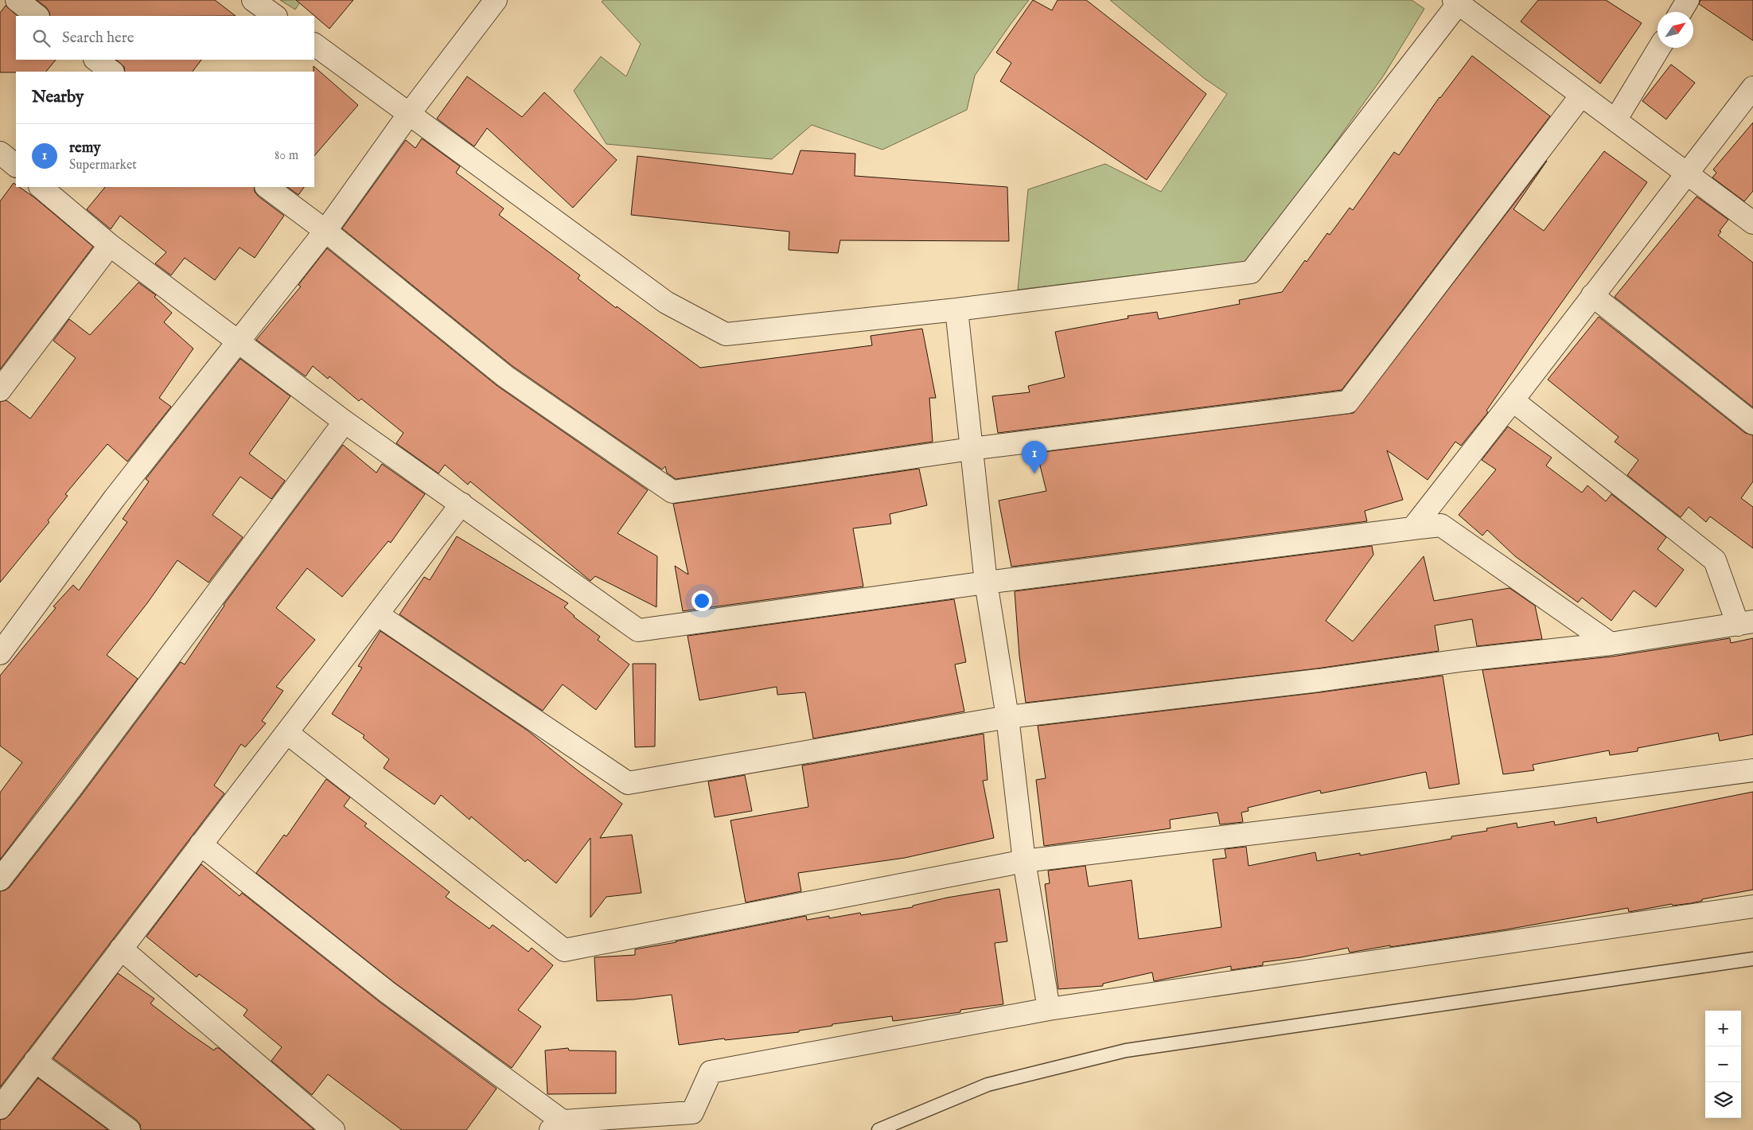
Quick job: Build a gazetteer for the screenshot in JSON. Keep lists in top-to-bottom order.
{
  "north": "top right",
  "page": {
    "search": "Search here",
    "heading": "Nearby",
    "list": [
      {
        "mark": "1",
        "name": "remy",
        "note": "Supermarket",
        "value": "80 m"
      }
    ],
    "pins": "1",
    "map_buttons": ["+", "−"]
  }
}
